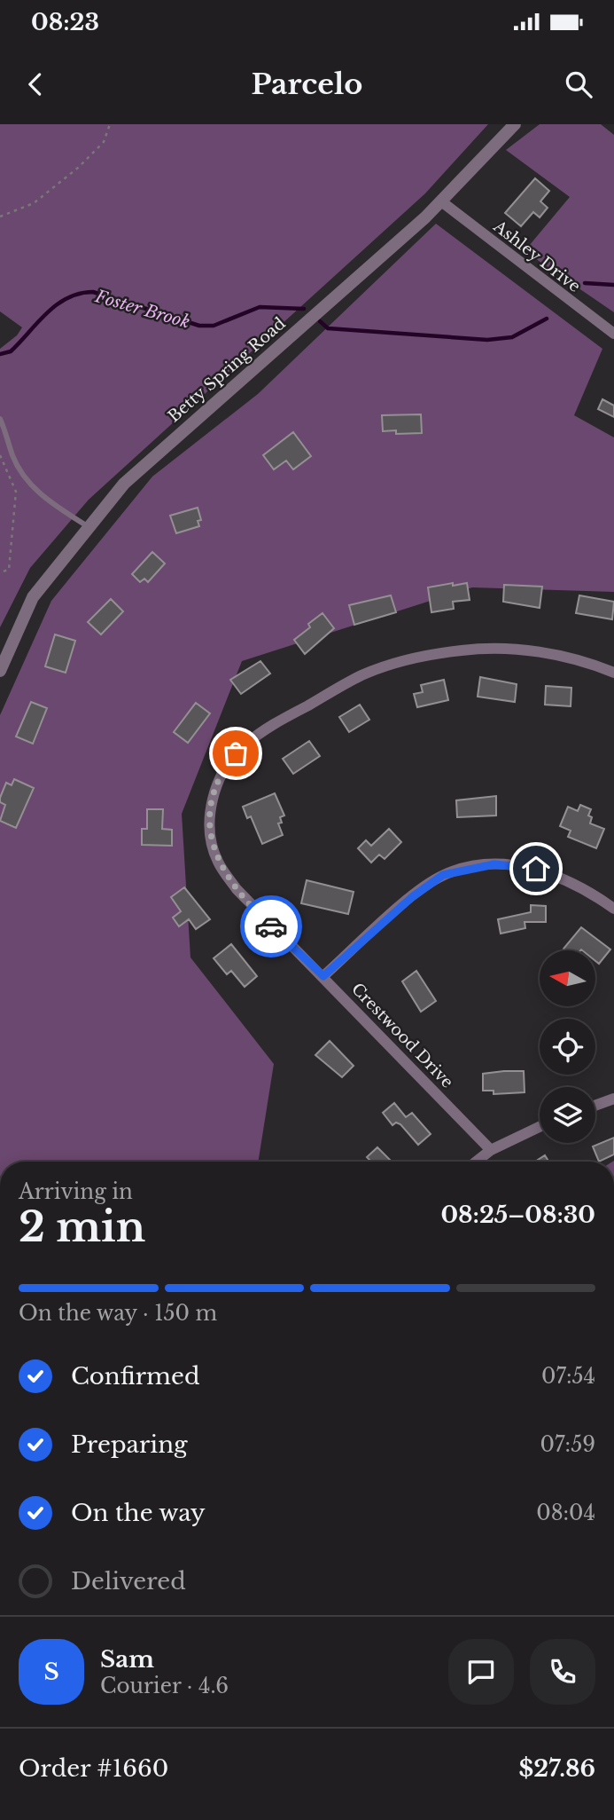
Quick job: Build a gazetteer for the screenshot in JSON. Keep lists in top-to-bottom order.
{
  "streets": {
    "street": ["Ashley Drive", "Betty Spring Road", "Crestwood Drive"]
  },
  "crossings": [
    ["Ashley Drive", "Betty Spring Road"]
  ],
  "water": ["Foster Brook"],
  "north": "left",
  "page": {
    "status": "08:23",
    "header": "Parcelo",
    "heading": ["2 min", "Arriving in", "08:25–08:30"],
    "panel": [
      "Sam",
      "Courier · 4.6",
      "Order #1660",
      "$27.86"
    ],
    "bar": "On the way · 150 m",
    "list": [
      ["Confirmed", "07:54"],
      ["Preparing", "07:59"],
      ["On the way", "08:04"],
      "Delivered"
    ],
    "round": "S"
  }
}
